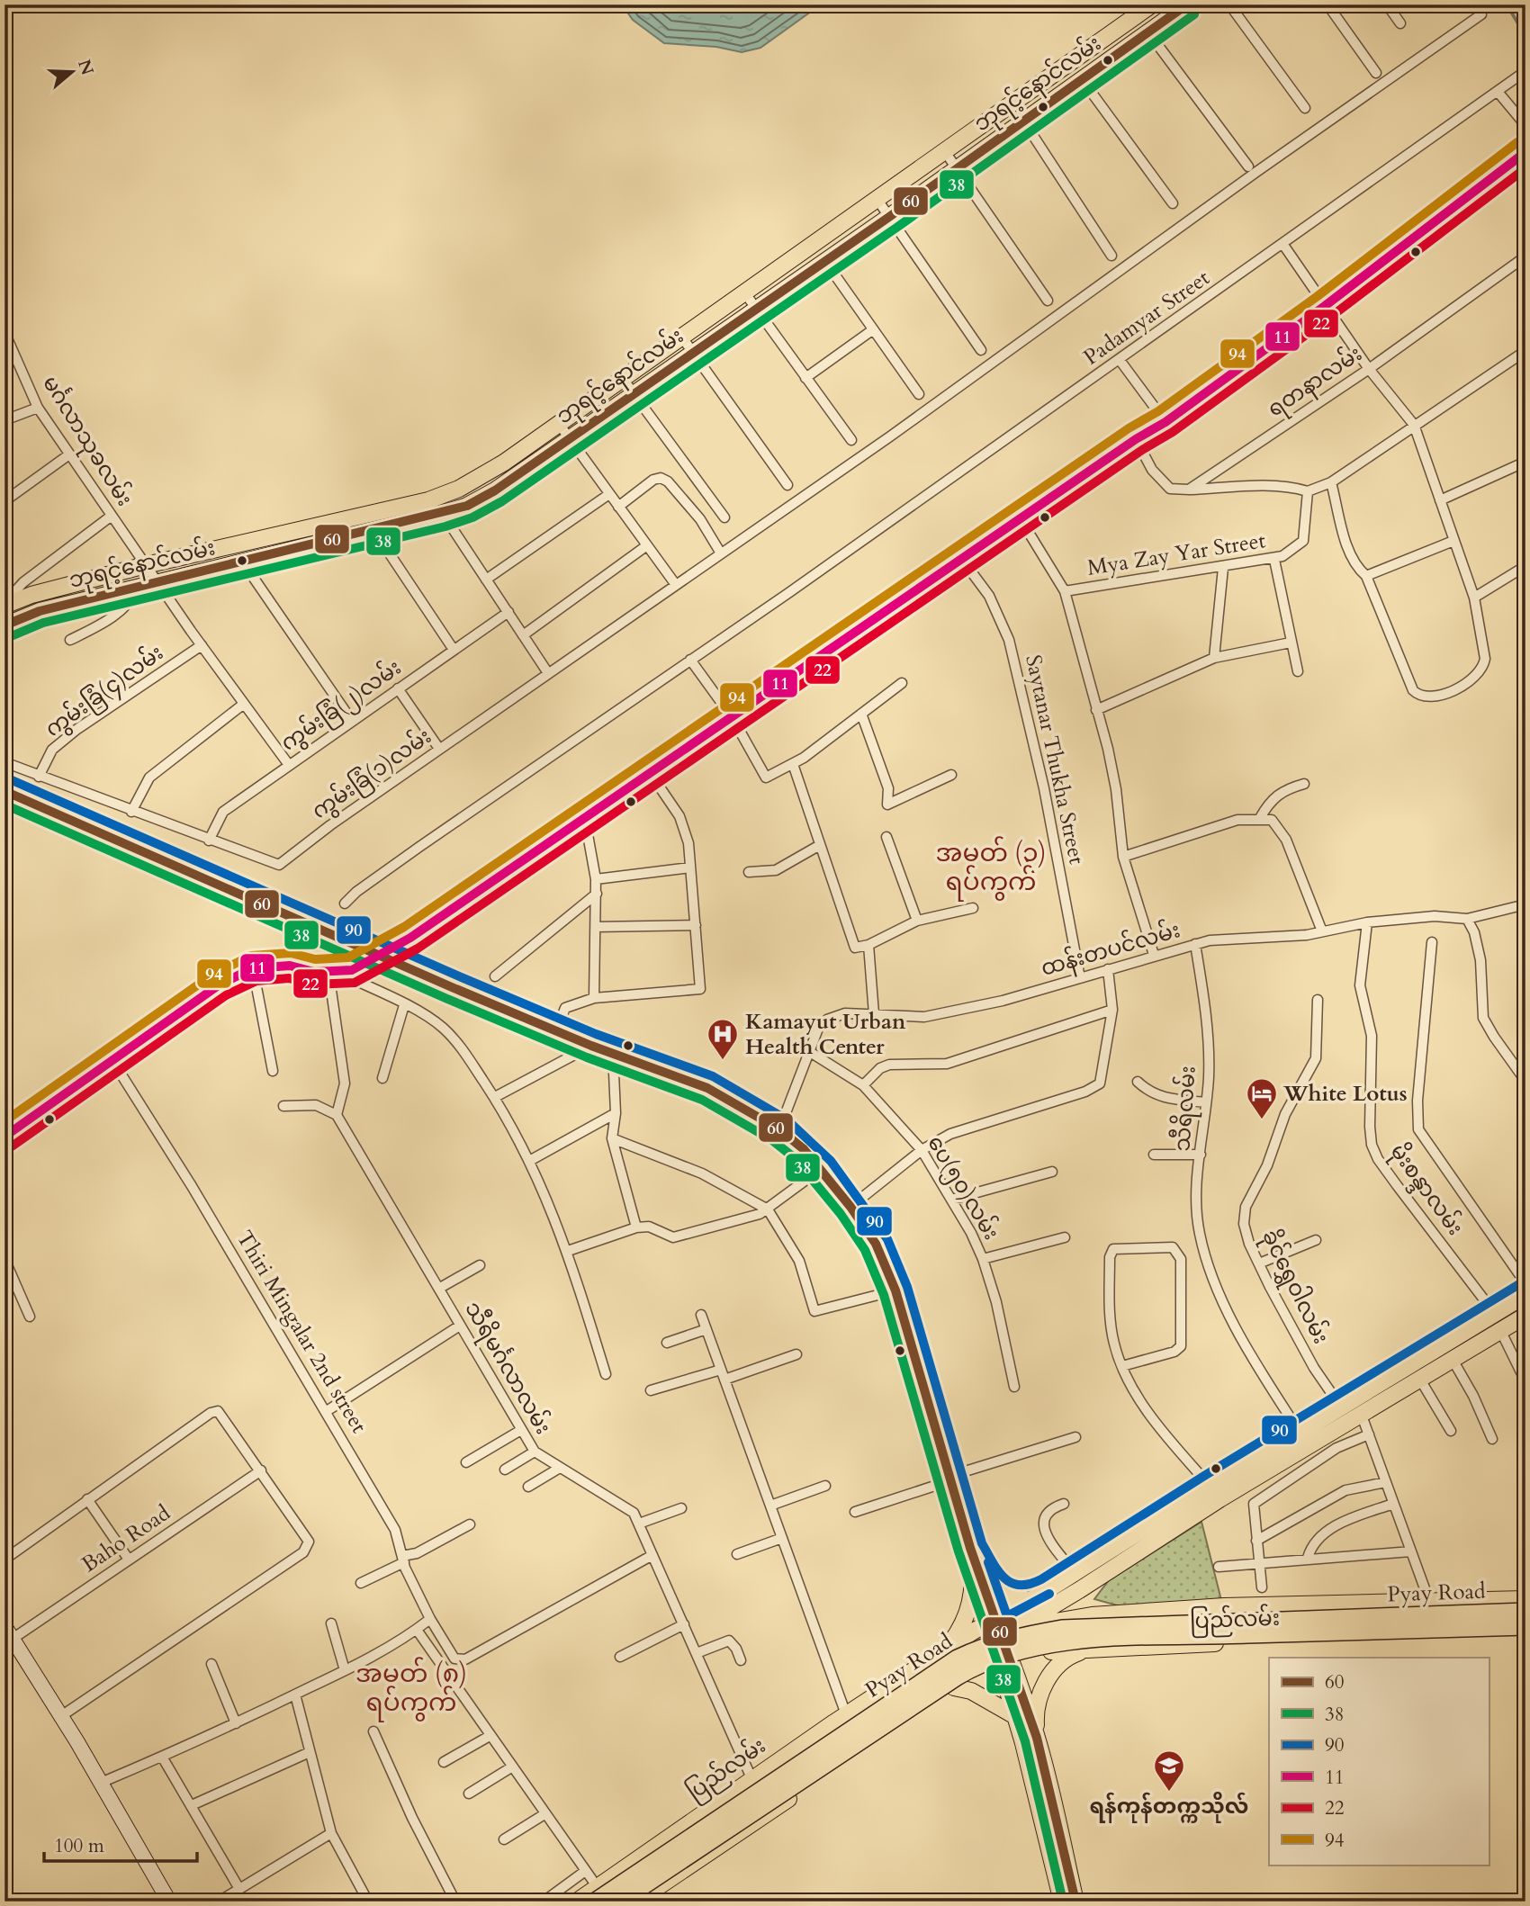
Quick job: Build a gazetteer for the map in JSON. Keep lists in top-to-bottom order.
{
  "streets": {
    "highway": ["Pyay Road", "ပြည်လမ်း"],
    "main road": ["ဘုရင့်နောင်လမ်း"],
    "street": [
      "Padamyar Street",
      "ရတနာလမ်း",
      "မင်္ဂလာသုခလမ်း",
      "Mya Zay Yar Street",
      "ကွမ်းခြံ(၄)လမ်း",
      "ကွမ်းခြံ(၂)လမ်း",
      "Saytanar Thukha Street",
      "ကွမ်းခြံ(၁)လမ်း",
      "ထန်းတပင်လမ်း",
      "သီရိလမ်း",
      "ပေ(၅၀)လမ်း",
      "မိုးစန္ဒာလမ်း",
      "ခိုင်ရွှေဝါလမ်း",
      "Thiri Mingalar 2nd street",
      "သီရိမင်္ဂလာလမ်း",
      "Baho Road"
    ]
  },
  "crossings": [
    ["ဘုရင့်နောင်လမ်း", "မင်္ဂလာသုခလမ်း"],
    ["မင်္ဂလာသုခလမ်း", "ကွမ်းခြံ(၄)လမ်း"],
    ["မင်္ဂလာသုခလမ်း", "ကွမ်းခြံ(၂)လမ်း"],
    ["ကွမ်းခြံ(၂)လမ်း", "ကွမ်းခြံ(၁)လမ်း"],
    ["Saytanar Thukha Street", "ထန်းတပင်လမ်း"],
    ["ထန်းတပင်လမ်း", "သီရိလမ်း"],
    ["ထန်းတပင်လမ်း", "ပေ(၅၀)လမ်း"],
    ["ထန်းတပင်လမ်း", "မိုးစန္ဒာလမ်း"],
    ["Thiri Mingalar 2nd street", "သီရိမင်္ဂလာလမ်း"],
    ["သီရိမင်္ဂလာလမ်း", "ပြည်လမ်း"],
    ["Pyay Road", "ပြည်လမ်း"]
  ],
  "districts": ["အမှတ် (၃) ရပ်ကွက်", "အမှတ် (၈) ရပ်ကွက်"],
  "places": {
    "hospital": ["Kamayut Urban Health Center"],
    "hotel": ["White Lotus"],
    "school or university": ["ရန်ကုန်တက္ကသိုလ်"]
  },
  "lines": [
    "transit line 60",
    "transit line 38",
    "transit line 94",
    "transit line 11",
    "transit line 22",
    "transit line 90"
  ],
  "legend": [
    "60",
    "38",
    "90",
    "11",
    "22",
    "94"
  ],
  "scale_bar": "100 m",
  "north": "right"
}
